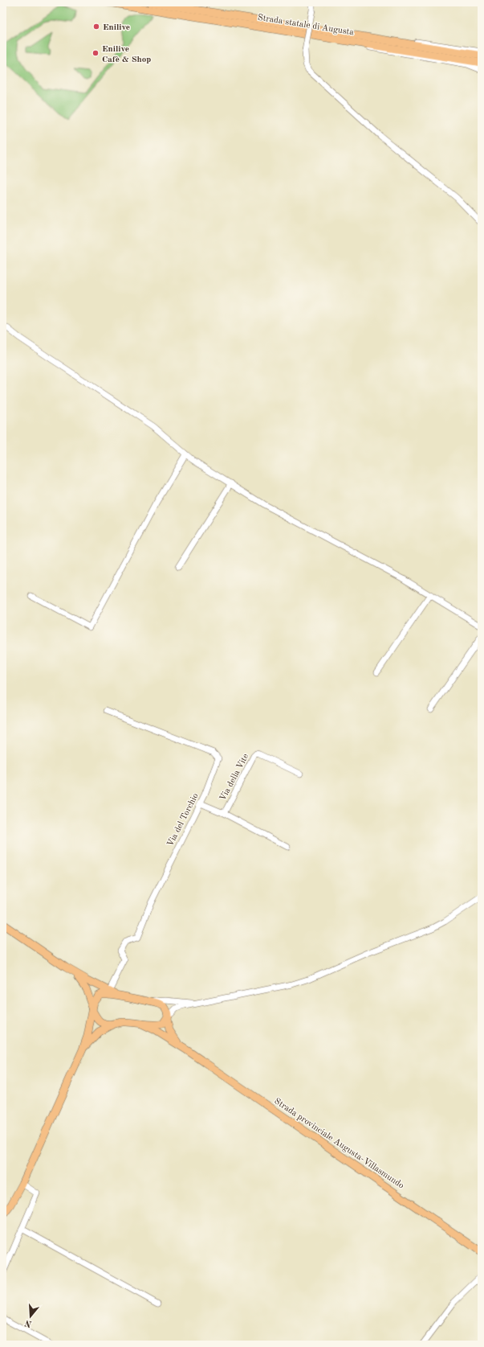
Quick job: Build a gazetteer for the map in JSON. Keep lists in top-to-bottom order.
{
  "streets": {
    "main road": ["Strada statale di Augusta", "Strada provinciale Augusta-Villasmundo"],
    "street": ["Via della Vite", "Via del Torchio"]
  },
  "crossings": [
    ["Via della Vite", "Via del Torchio"]
  ],
  "places": ["Enilive", "Enilive Cafè & Shop"],
  "north": "bottom"
}
